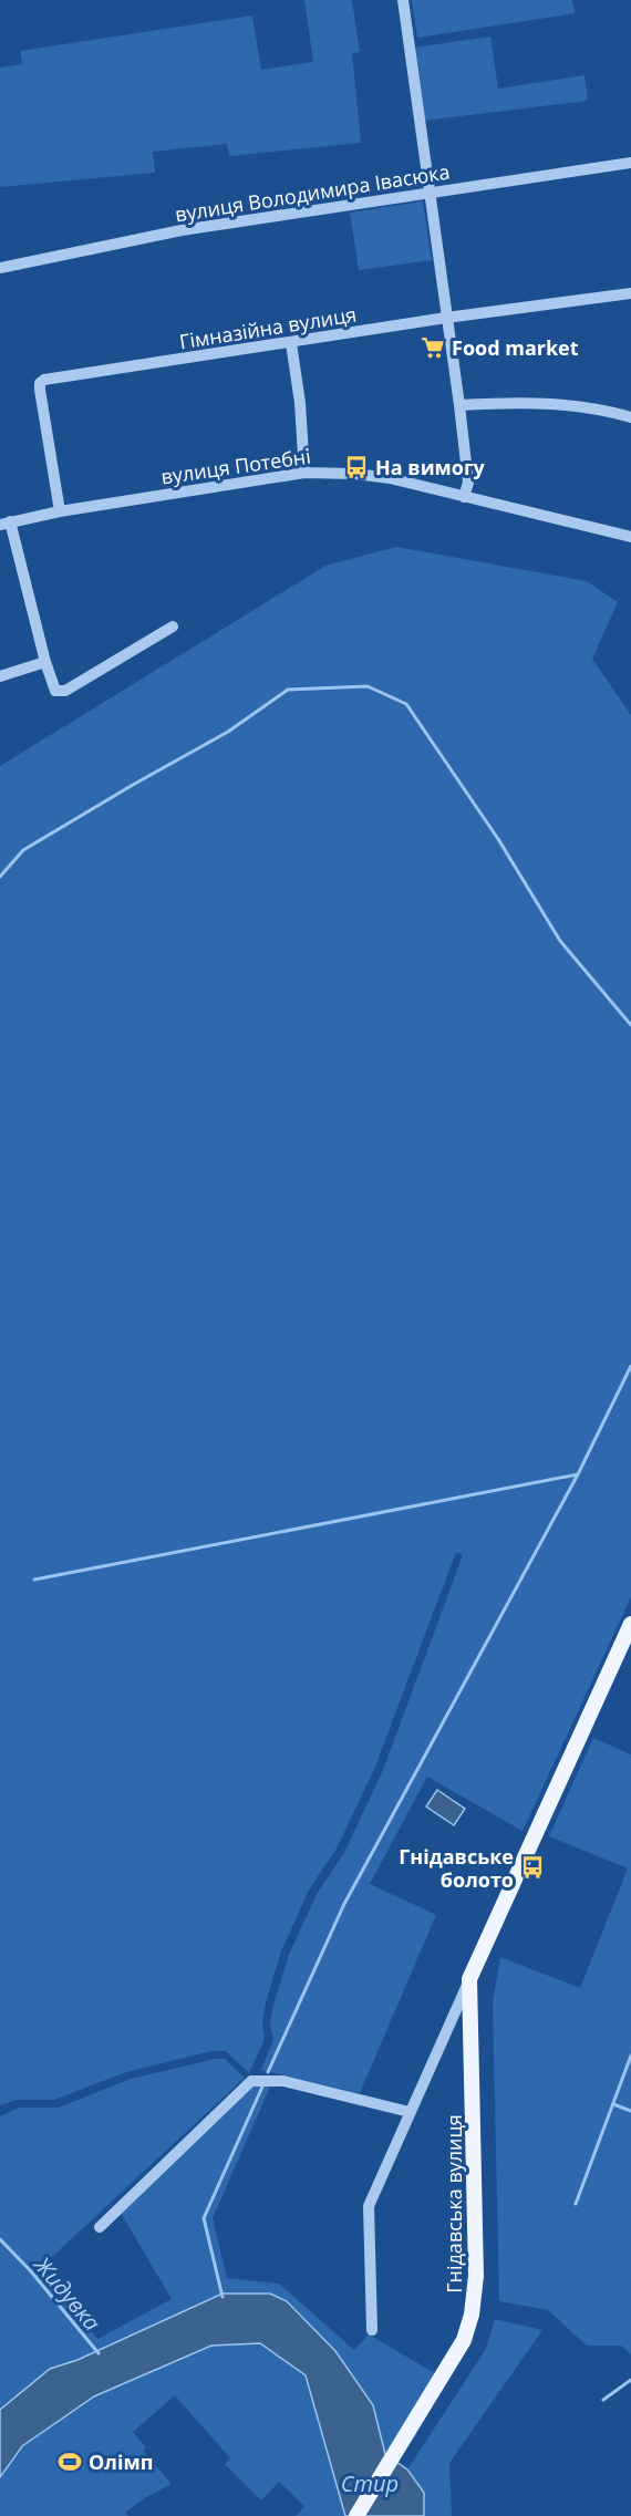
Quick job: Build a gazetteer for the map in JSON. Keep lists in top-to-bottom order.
{
  "streets": {
    "main road": ["Гнідавська вулиця"],
    "street": ["вулиця Володимира Івасюка", "Гімназійна вулиця", "вулиця Потебні"]
  },
  "crossings": [
    ["Гімназійна вулиця", "вулиця Потебні"]
  ],
  "water": ["Жидувка", "Стир"],
  "places": {
    "supermarket": ["Food market"],
    "bus stop": ["На вимогу", "Гнідавське болото"],
    "sports": ["Олімп"]
  }
}
